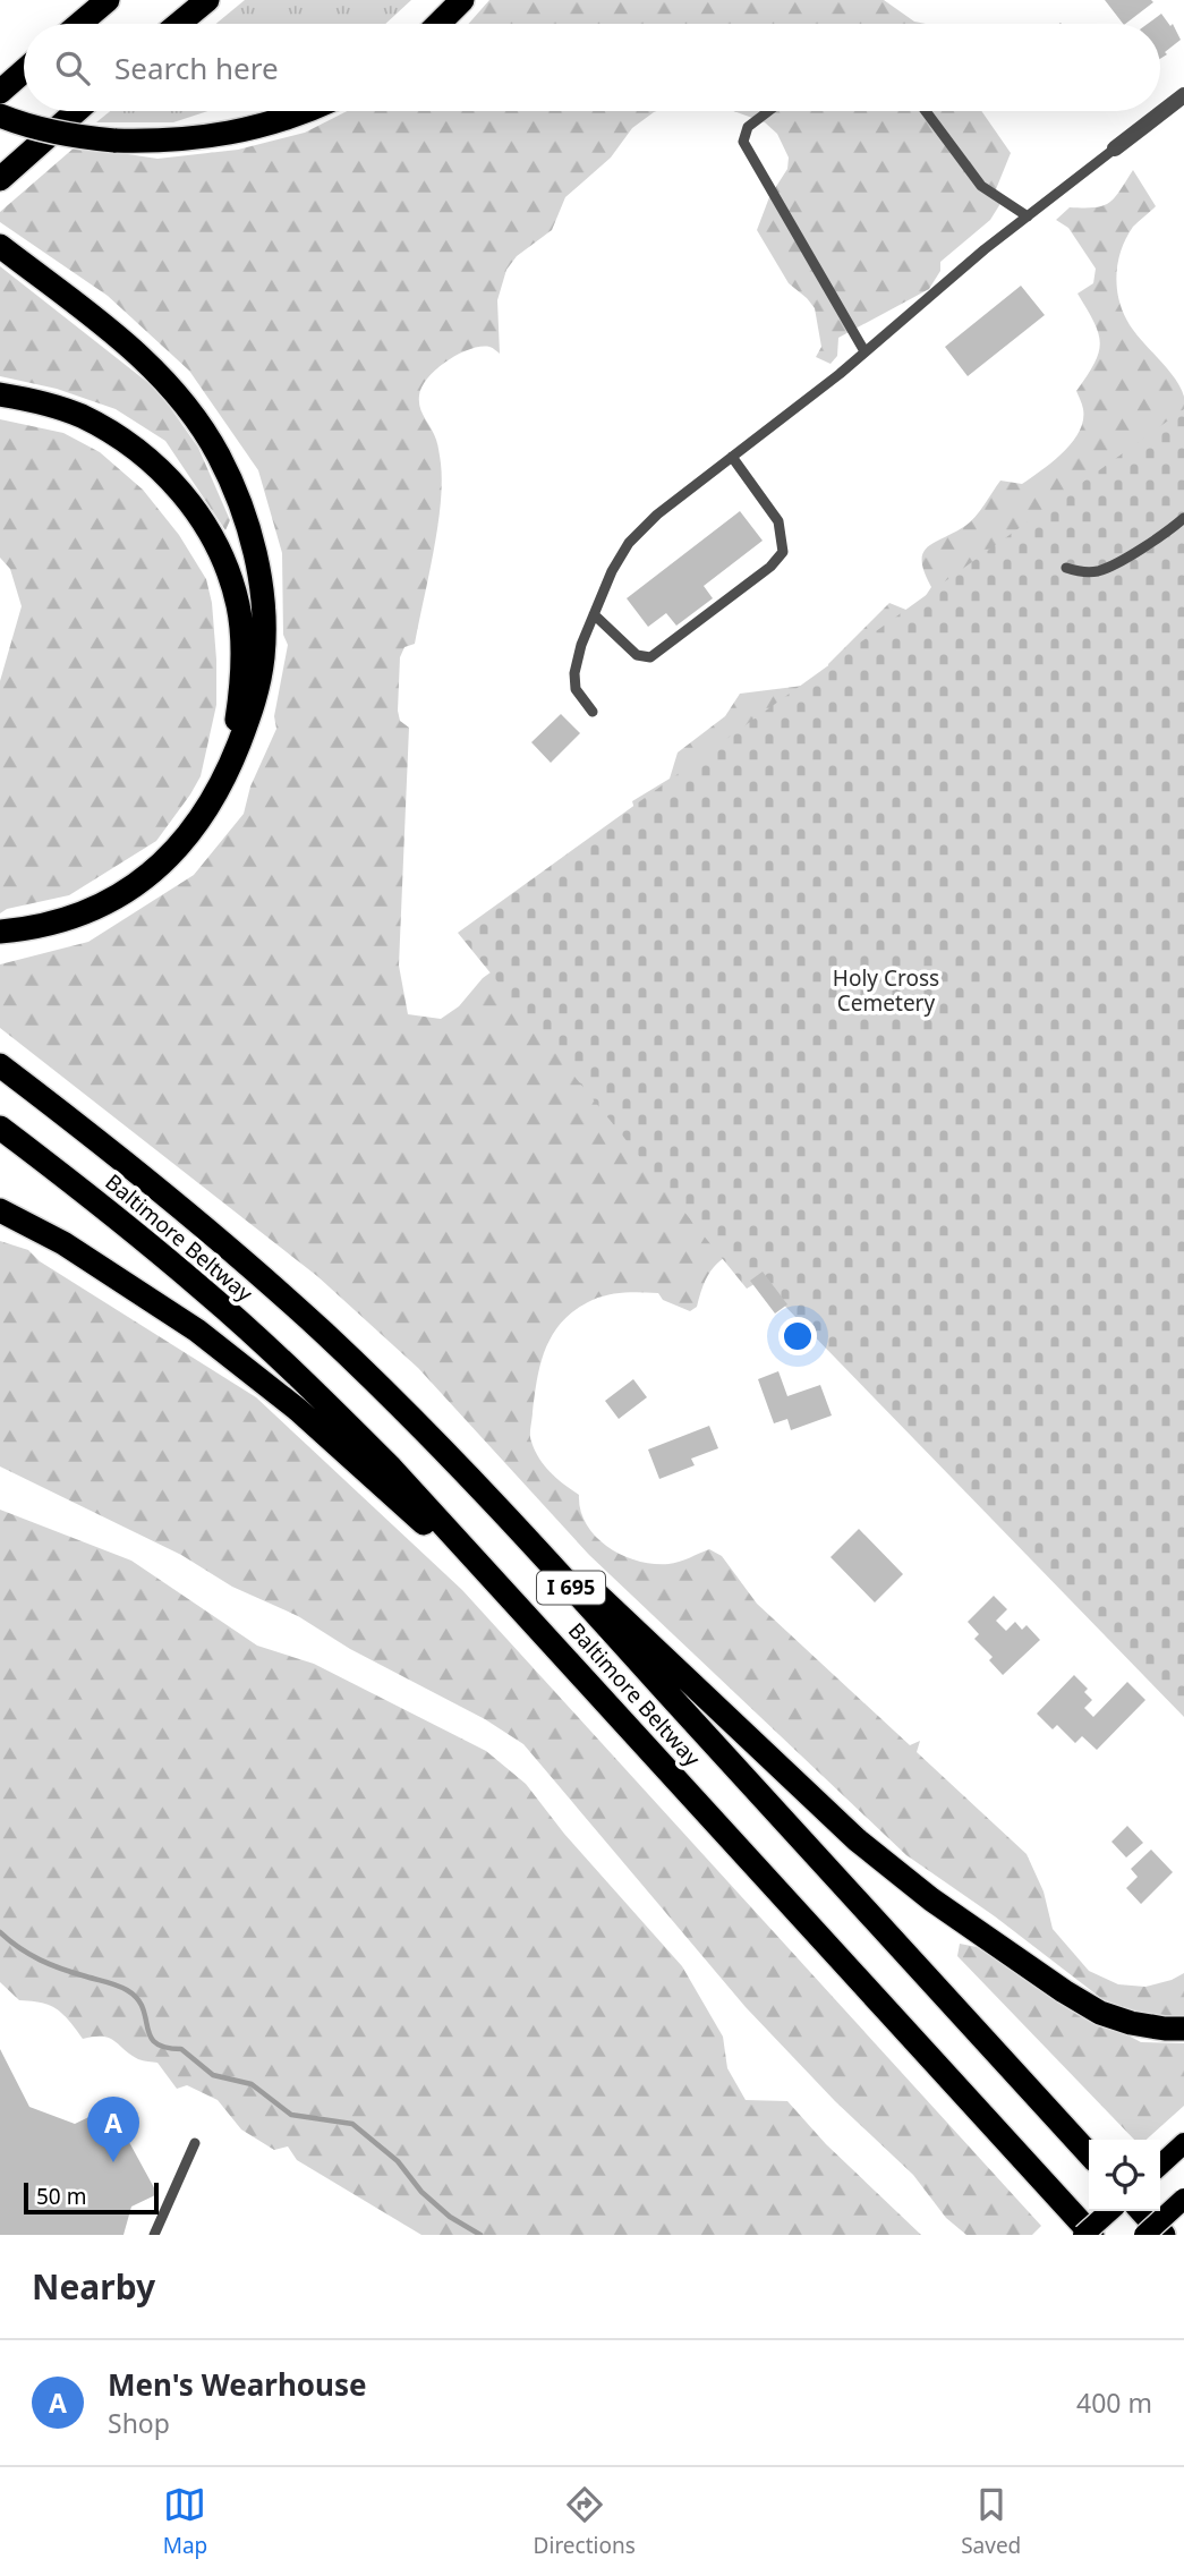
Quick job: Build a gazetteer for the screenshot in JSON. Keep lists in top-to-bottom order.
{
  "streets": {
    "highway": ["Baltimore Beltway", "I 695"]
  },
  "parks": ["Holy Cross Cemetery"],
  "scale_bar": "50 m",
  "page": {
    "search": "Search here",
    "pins": "A",
    "scale": "50 m",
    "heading": "Nearby",
    "list": [
      {
        "mark": "A",
        "name": "Men's Wearhouse",
        "note": "Shop",
        "value": "400 m"
      }
    ],
    "nav": ["Map", "Directions", "Saved"]
  }
}
